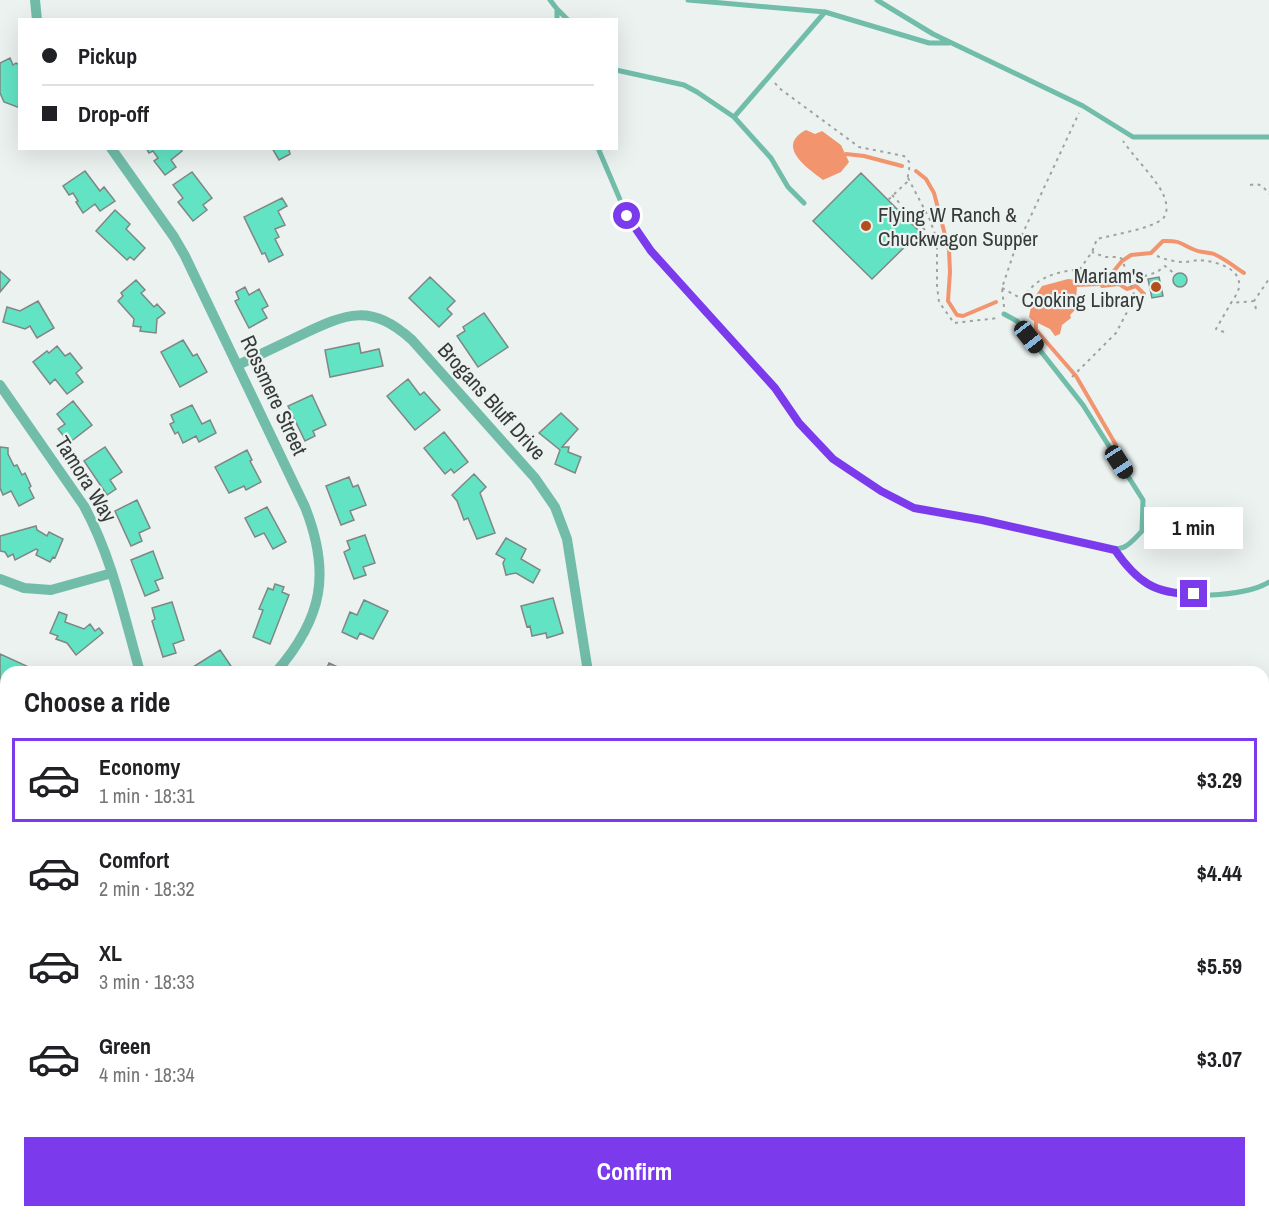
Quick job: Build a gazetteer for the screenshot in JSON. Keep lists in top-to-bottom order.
{
  "streets": {
    "street": ["Rossmere Street", "Brogans Bluff Drive", "Tamora Way"]
  },
  "crossings": [
    ["Rossmere Street", "Brogans Bluff Drive"]
  ],
  "places": ["Flying W Ranch & Chuckwagon Supper", "Mariam's Cooking Library"],
  "page": {
    "banner": ["Pickup", "Drop-off"],
    "bubble": "1 min",
    "heading": "Choose a ride",
    "list": [
      {
        "name": "Economy",
        "note": "1 min · 18:31",
        "value": "$3.29"
      },
      {
        "name": "Comfort",
        "note": "2 min · 18:32",
        "value": "$4.44"
      },
      {
        "name": "XL",
        "note": "3 min · 18:33",
        "value": "$5.59"
      },
      {
        "name": "Green",
        "note": "4 min · 18:34",
        "value": "$3.07"
      }
    ],
    "buttons": "Confirm"
  }
}
